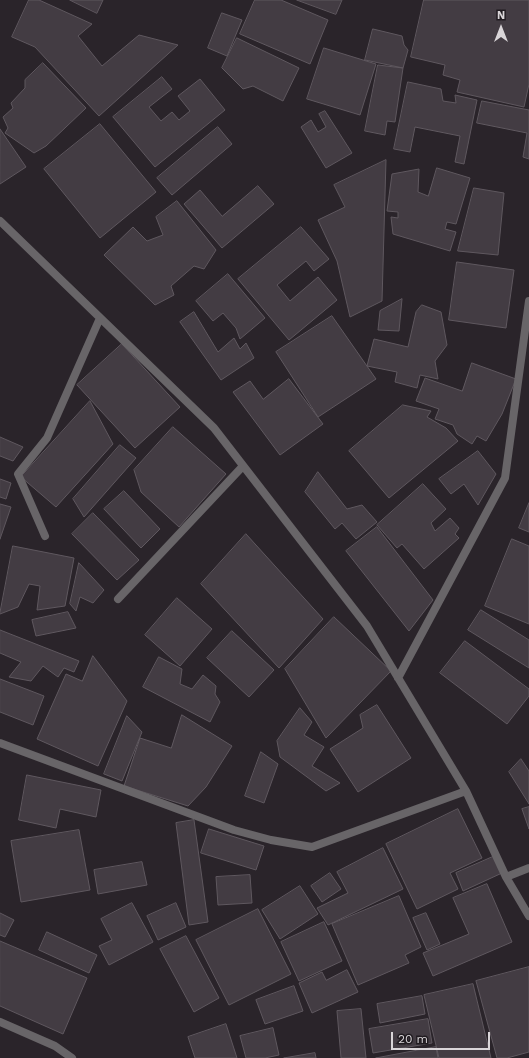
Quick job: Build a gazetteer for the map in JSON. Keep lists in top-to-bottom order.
{
  "scale_bar": "20 m",
  "north": "top"
}
